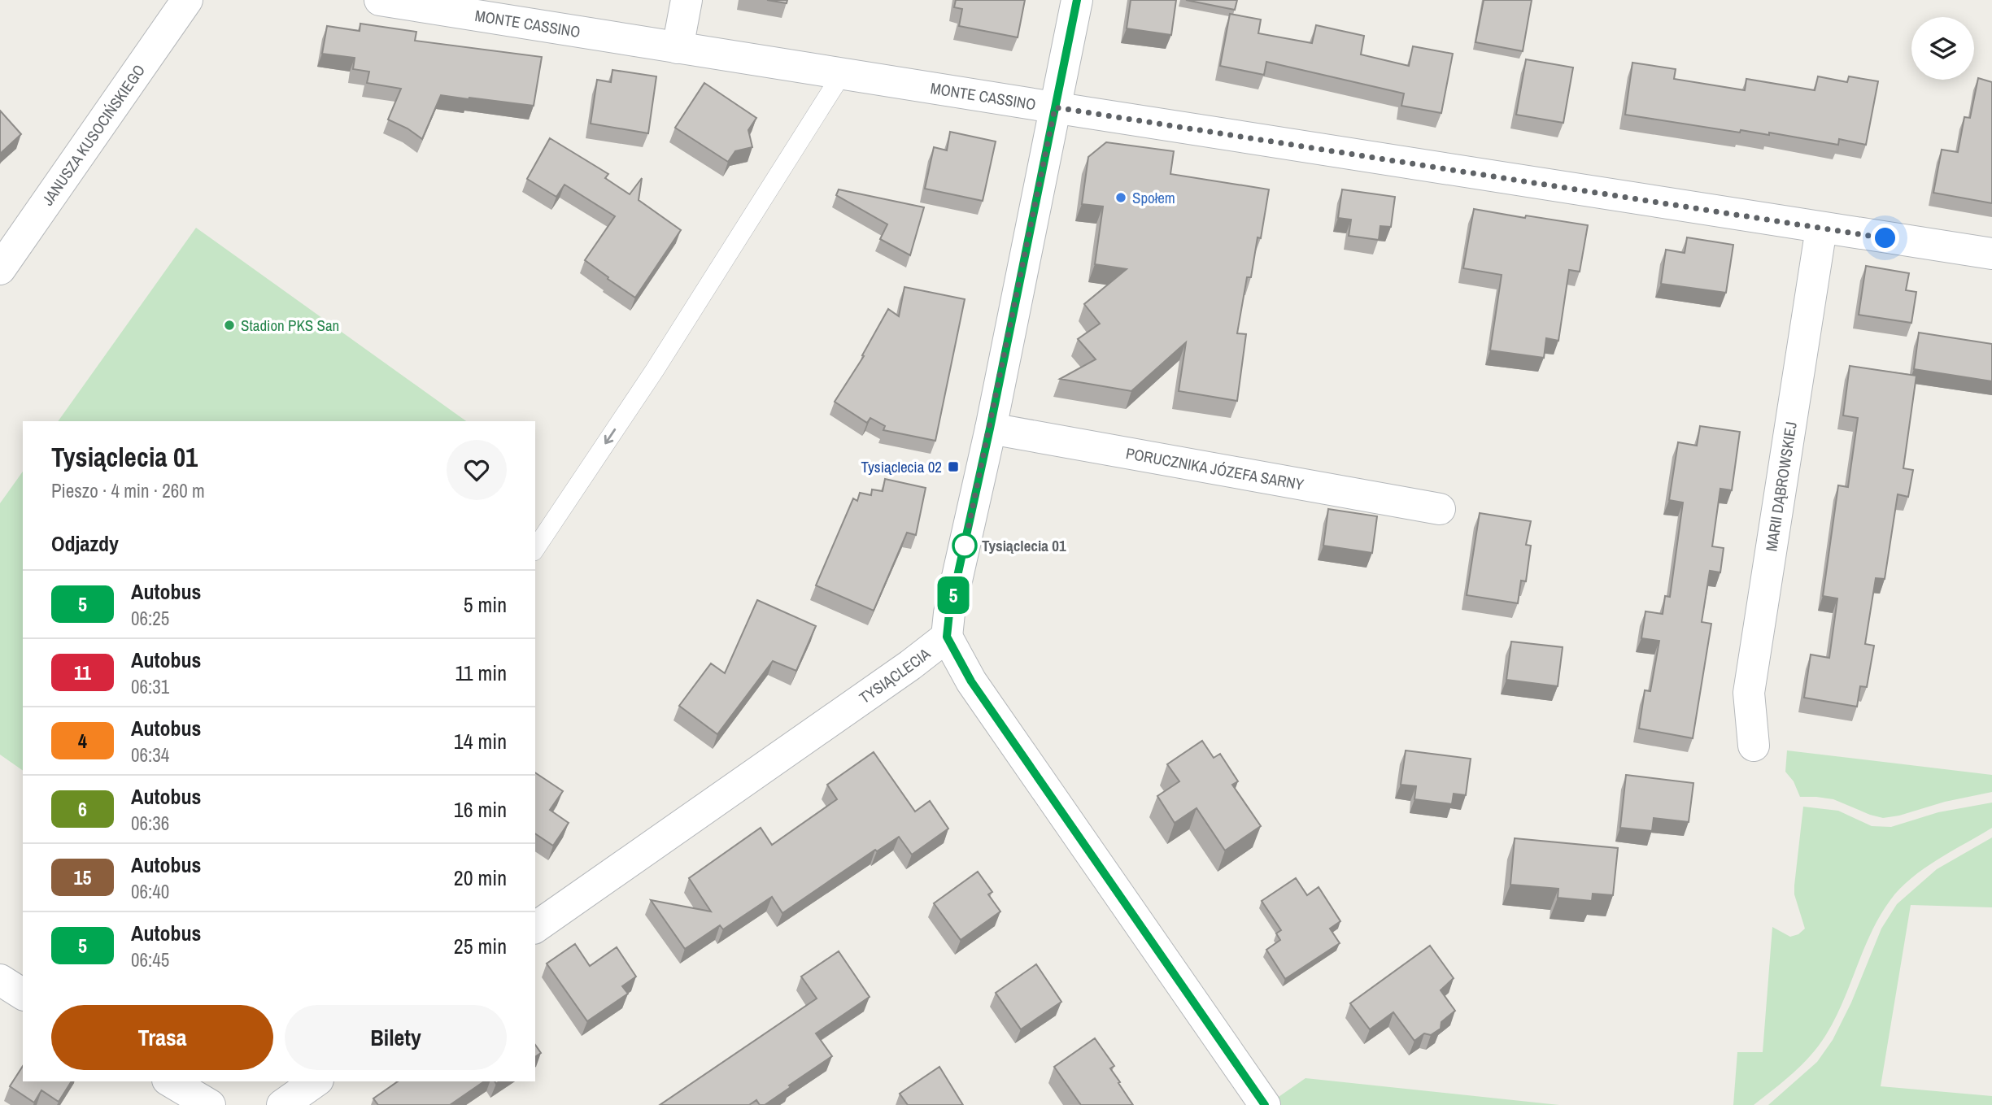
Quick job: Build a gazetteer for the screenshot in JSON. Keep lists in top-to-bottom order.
{
  "streets": {
    "street": [
      "MONTE CASSINO",
      "JANUSZA KUSOCIŃSKIEGO",
      "PORUCZNIKA JÓZEFA SARNY",
      "MARII DĄBROWSKIEJ",
      "TYSIĄCLECIA"
    ]
  },
  "crossings": [
    ["MONTE CASSINO", "MARII DĄBROWSKIEJ"],
    ["MONTE CASSINO", "TYSIĄCLECIA"],
    ["PORUCZNIKA JÓZEFA SARNY", "TYSIĄCLECIA"]
  ],
  "places": {
    "other": ["Społem", "Stadion PKS San", "Tysiąclecia 01"],
    "transit": ["Tysiąclecia 02"]
  },
  "lines": ["bus line 5"],
  "page": {
    "on_map": "5",
    "heading": [
      ["Tysiąclecia 01", "Pieszo · 4 min · 260 m"],
      "Odjazdy"
    ],
    "list": [
      {
        "mark": "5",
        "name": "Autobus",
        "note": "06:25",
        "value": "5 min"
      },
      {
        "mark": "11",
        "name": "Autobus",
        "note": "06:31",
        "value": "11 min"
      },
      {
        "mark": "4",
        "name": "Autobus",
        "note": "06:34",
        "value": "14 min"
      },
      {
        "mark": "6",
        "name": "Autobus",
        "note": "06:36",
        "value": "16 min"
      },
      {
        "mark": "15",
        "name": "Autobus",
        "note": "06:40",
        "value": "20 min"
      },
      {
        "mark": "5",
        "name": "Autobus",
        "note": "06:45",
        "value": "25 min"
      }
    ],
    "buttons": ["Trasa", "Bilety"]
  }
}
